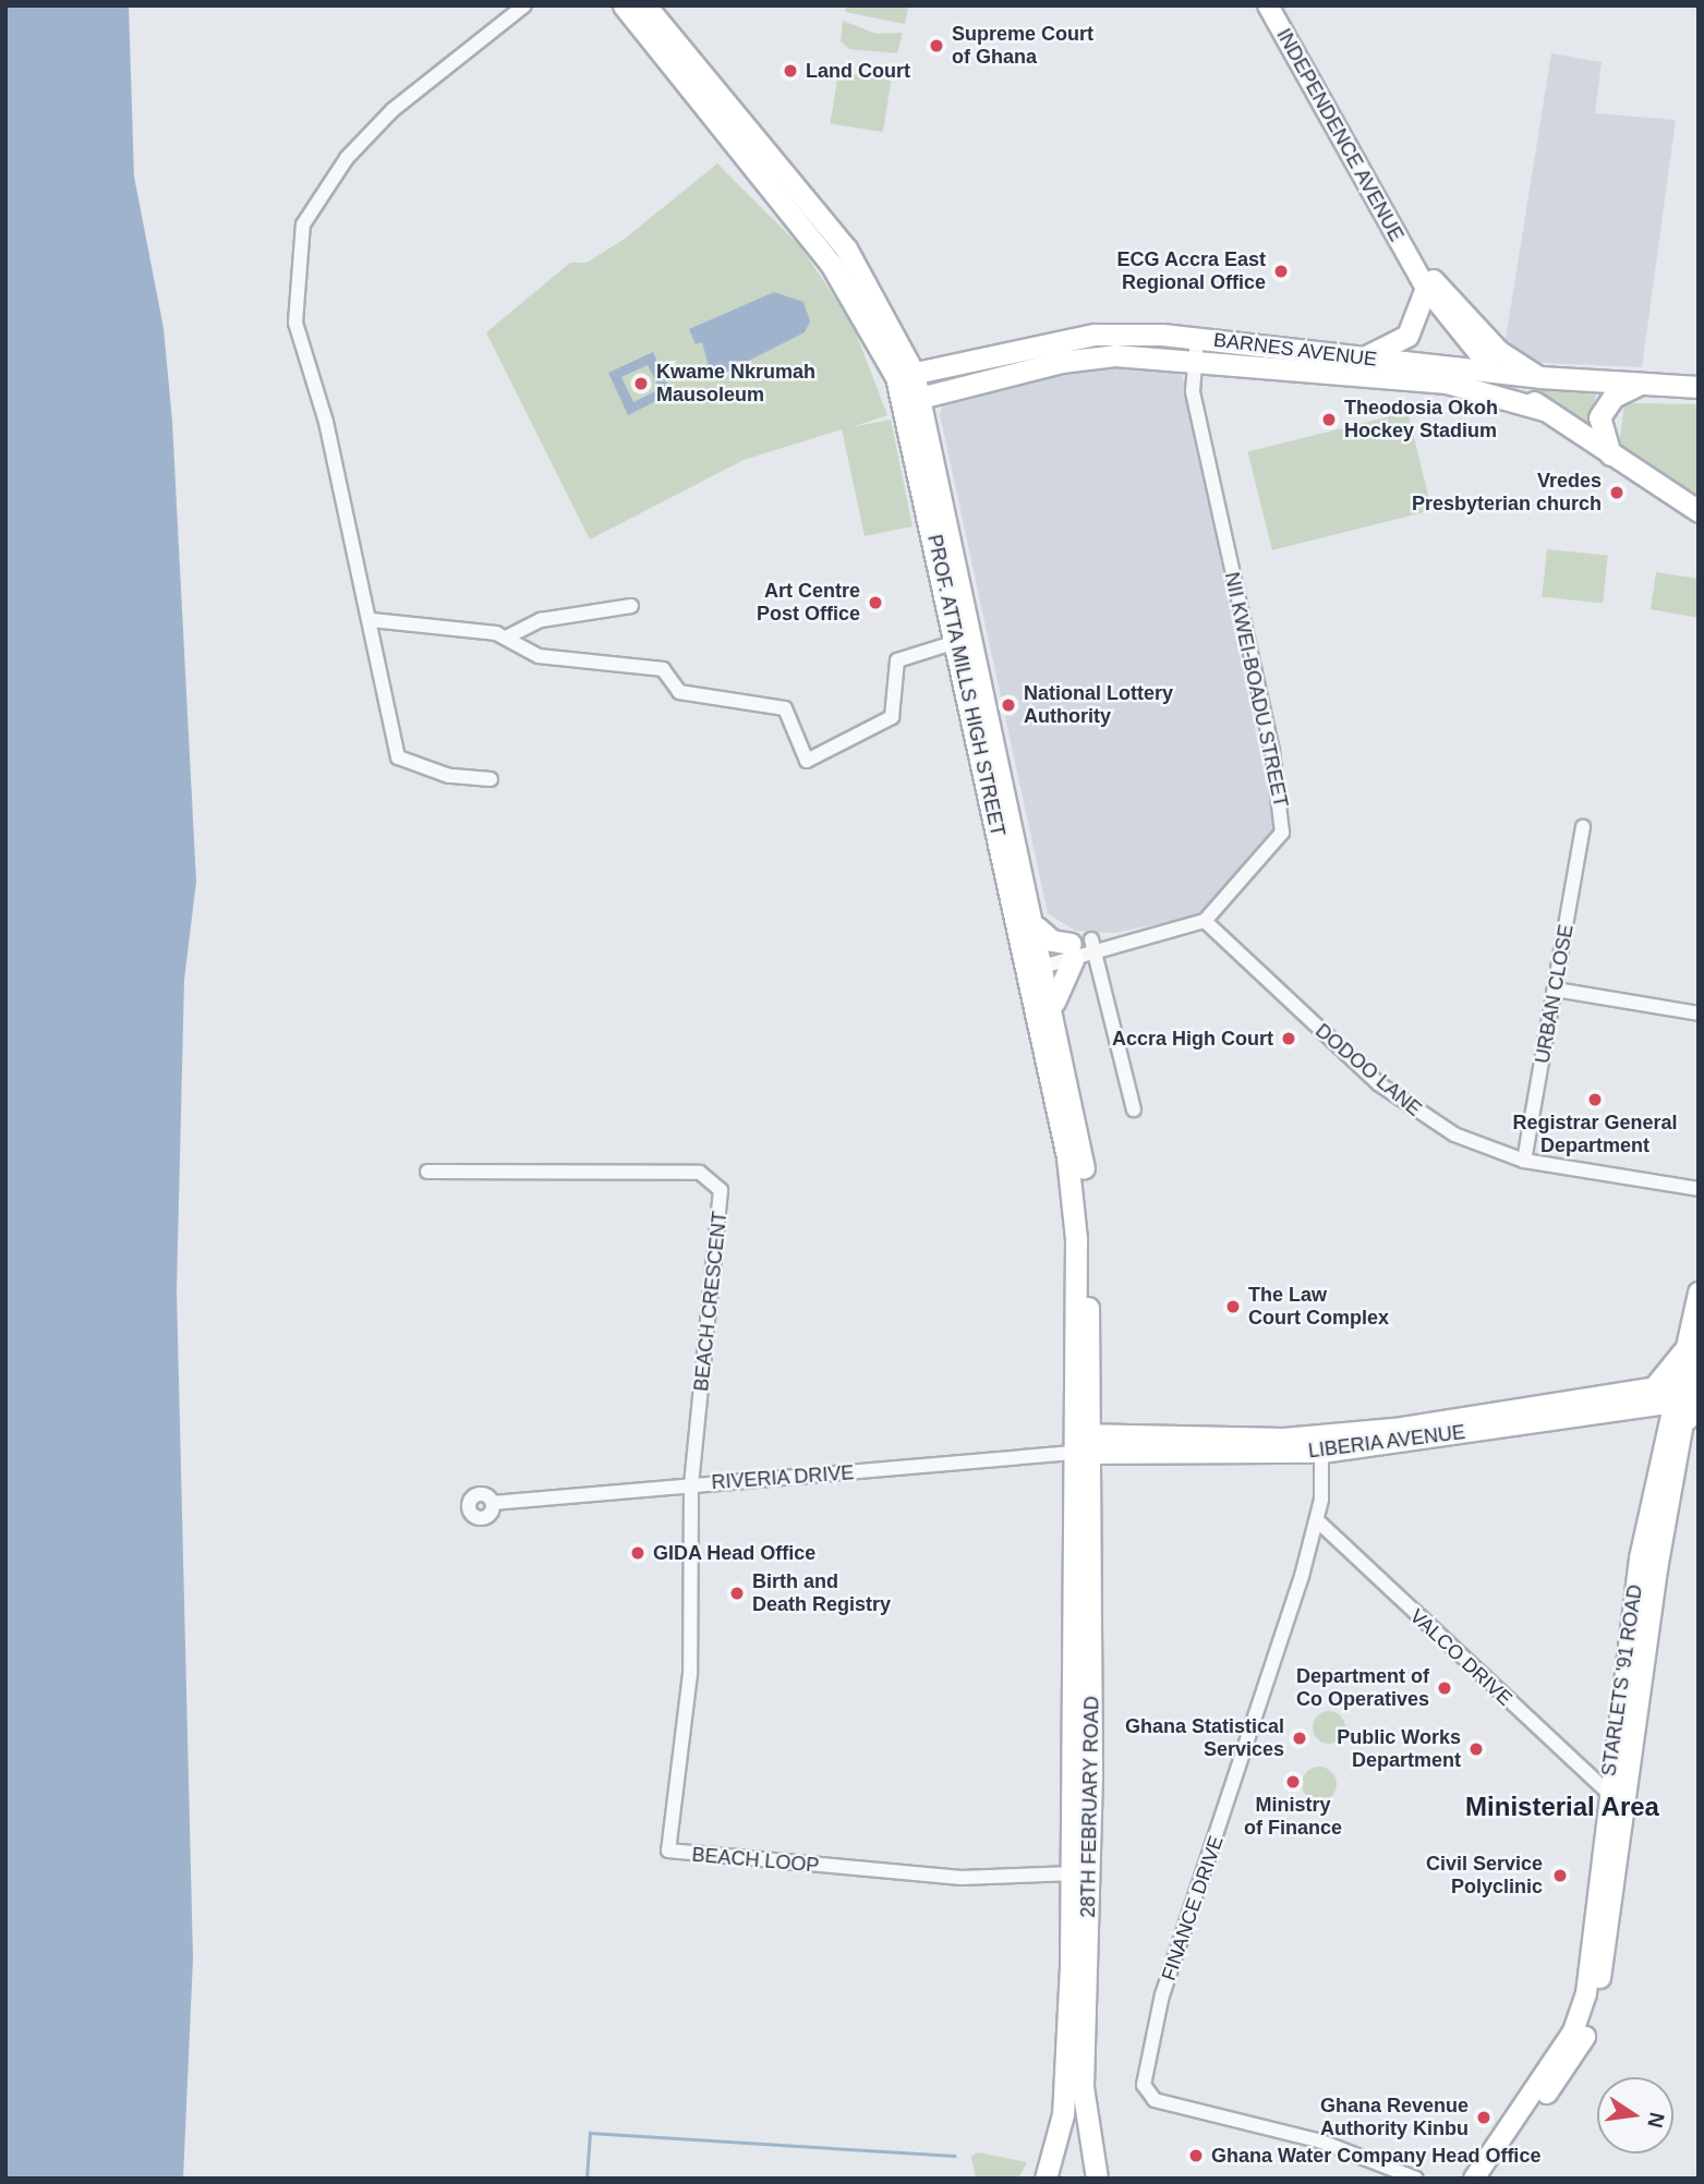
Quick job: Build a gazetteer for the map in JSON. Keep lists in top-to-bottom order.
{
  "streets": {
    "main road": [
      "INDEPENDENCE AVENUE",
      "BARNES AVENUE",
      "PROF. ATTA MILLS HIGH STREET",
      "LIBERIA AVENUE",
      "STARLETS '91 ROAD",
      "28TH FEBRUARY ROAD"
    ],
    "street": [
      "NII KWEI-BOADU STREET",
      "URBAN CLOSE",
      "DODOO LANE",
      "BEACH CRESCENT",
      "RIVERIA DRIVE",
      "VALCO DRIVE",
      "BEACH LOOP",
      "FINANCE DRIVE"
    ]
  },
  "crossings": [
    ["BARNES AVENUE", "PROF. ATTA MILLS HIGH STREET"],
    ["BARNES AVENUE", "NII KWEI-BOADU STREET"],
    ["PROF. ATTA MILLS HIGH STREET", "LIBERIA AVENUE"],
    ["PROF. ATTA MILLS HIGH STREET", "RIVERIA DRIVE"],
    ["PROF. ATTA MILLS HIGH STREET", "28TH FEBRUARY ROAD"],
    ["NII KWEI-BOADU STREET", "DODOO LANE"],
    ["URBAN CLOSE", "DODOO LANE"],
    ["BEACH CRESCENT", "RIVERIA DRIVE"],
    ["BEACH CRESCENT", "BEACH LOOP"],
    ["LIBERIA AVENUE", "RIVERIA DRIVE"],
    ["LIBERIA AVENUE", "STARLETS '91 ROAD"],
    ["LIBERIA AVENUE", "28TH FEBRUARY ROAD"],
    ["LIBERIA AVENUE", "FINANCE DRIVE"],
    ["RIVERIA DRIVE", "28TH FEBRUARY ROAD"],
    ["RIVERIA DRIVE", "BEACH LOOP"],
    ["VALCO DRIVE", "STARLETS '91 ROAD"],
    ["VALCO DRIVE", "FINANCE DRIVE"],
    ["28TH FEBRUARY ROAD", "BEACH LOOP"]
  ],
  "districts": ["Ministerial Area"],
  "places": [
    "Supreme Court of Ghana",
    "Land Court",
    "ECG Accra East Regional Office",
    "Kwame Nkrumah Mausoleum",
    "Theodosia Okoh Hockey Stadium",
    "Vredes Presbyterian church",
    "Art Centre Post Office",
    "National Lottery Authority",
    "Accra High Court",
    "Registrar General Department",
    "The Law Court Complex",
    "GIDA Head Office",
    "Birth and Death Registry",
    "Department of Co Operatives",
    "Ghana Statistical Services",
    "Public Works Department",
    "Ministry of Finance",
    "Civil Service Polyclinic",
    "Ghana Revenue Authority Kinbu",
    "Ghana Water Company Head Office"
  ],
  "north": "right"
}
